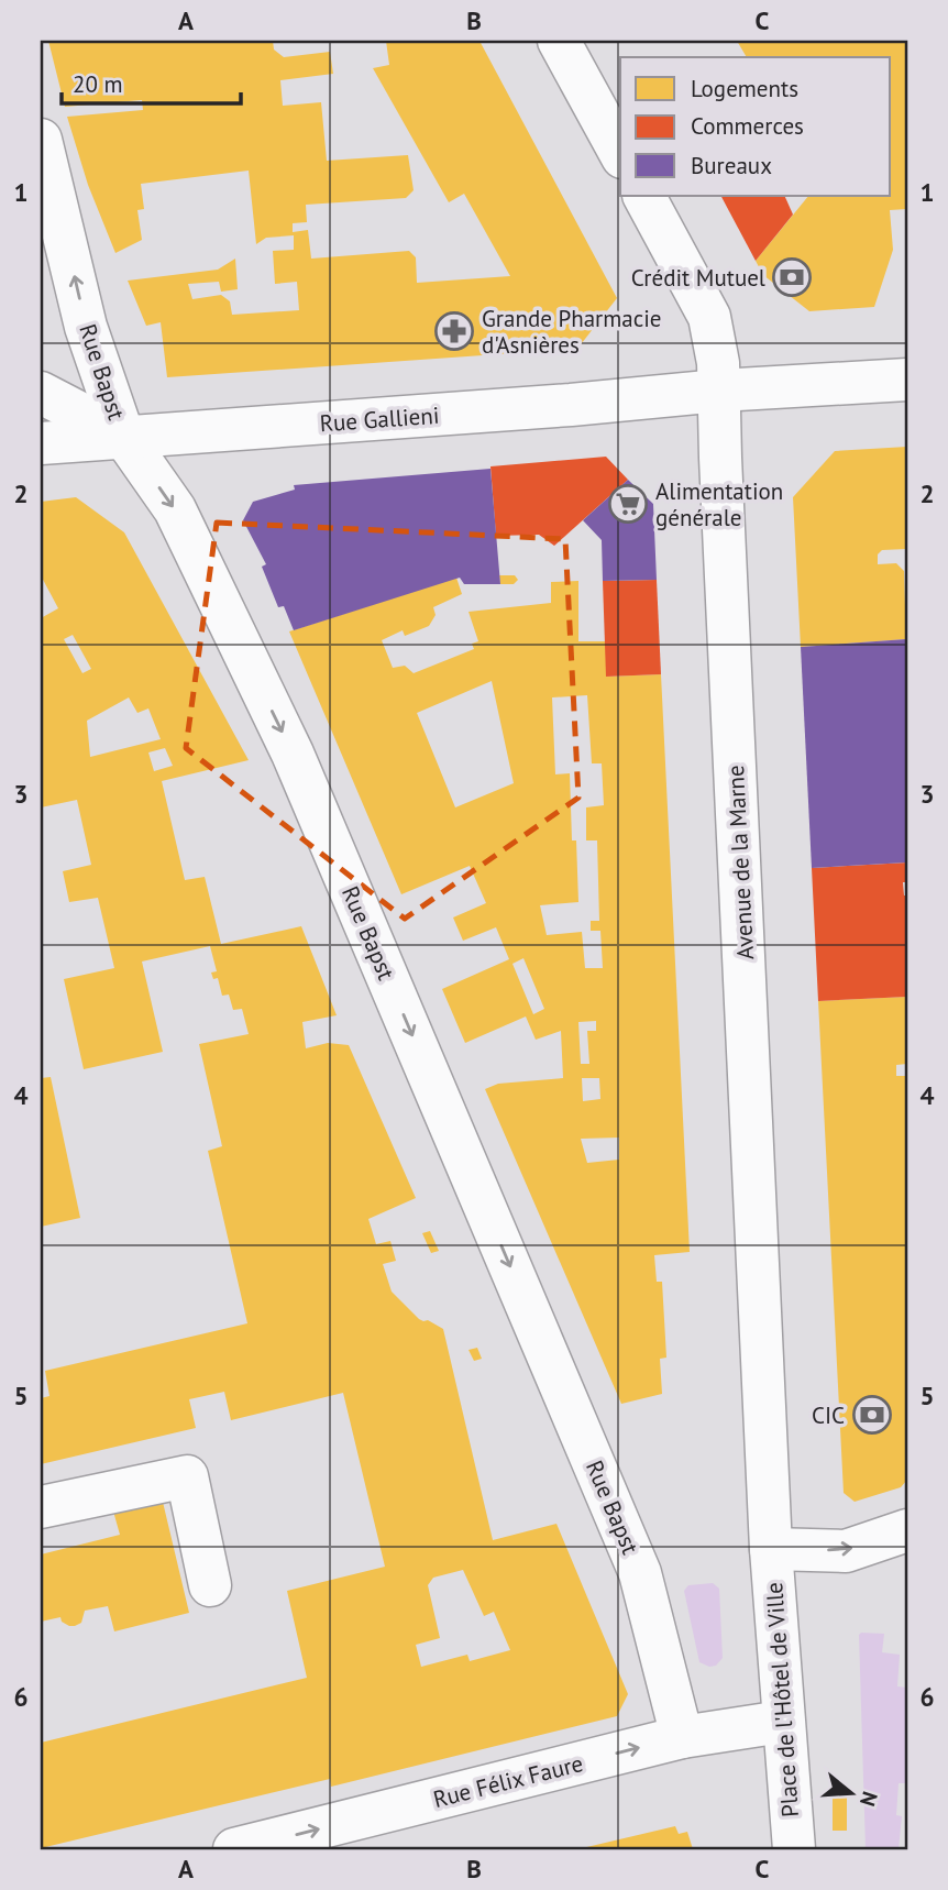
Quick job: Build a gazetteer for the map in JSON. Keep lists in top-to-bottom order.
{
  "streets": {
    "main road": [
      "Rue Bapst",
      "Rue Gallieni",
      "Avenue de la Marne",
      "Place de l'Hôtel de Ville",
      "Rue Félix Faure"
    ]
  },
  "crossings": [
    ["Rue Bapst", "Rue Gallieni"],
    ["Rue Bapst", "Rue Félix Faure"],
    ["Rue Gallieni", "Avenue de la Marne"],
    ["Avenue de la Marne", "Place de l'Hôtel de Ville"],
    ["Place de l'Hôtel de Ville", "Rue Félix Faure"]
  ],
  "one_way": ["Rue Félix Faure"],
  "places": {
    "bank": ["Crédit Mutuel", "CIC"],
    "pharmacy": ["Grande Pharmacie d'Asnières"],
    "supermarket": ["Alimentation générale"]
  },
  "legend": ["Logements", "Commerces", "Bureaux"],
  "scale_bar": "20 m",
  "north": "right",
  "grid": {
    "columns": ["A", "B", "C"],
    "rows": [
      "1",
      "2",
      "3",
      "4",
      "5",
      "6"
    ]
  }
}
